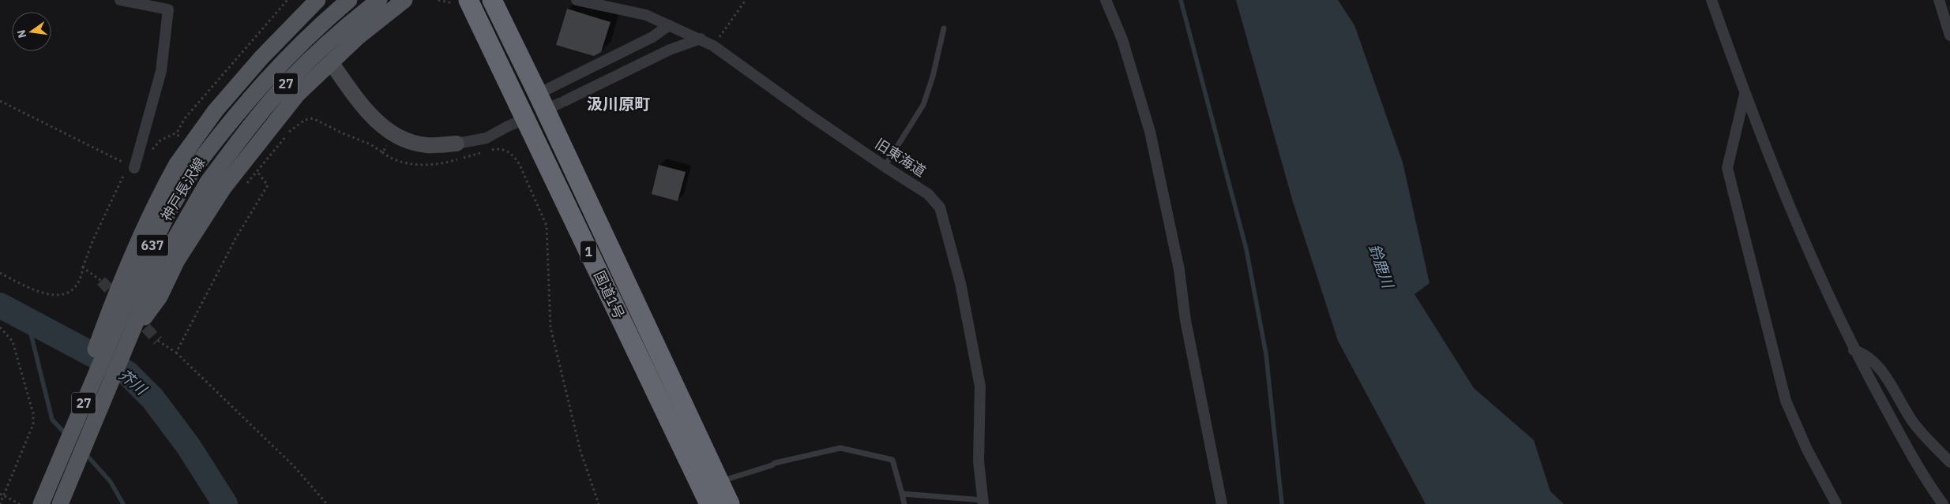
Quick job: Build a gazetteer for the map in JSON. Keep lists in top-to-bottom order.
{
  "streets": {
    "highway": ["1", "国道1号"],
    "main road": ["27", "神戸長沢線", "637"],
    "street": ["旧東海道"]
  },
  "districts": ["汲川原町"],
  "water": ["鈴鹿川", "芥川"],
  "north": "left"
}
